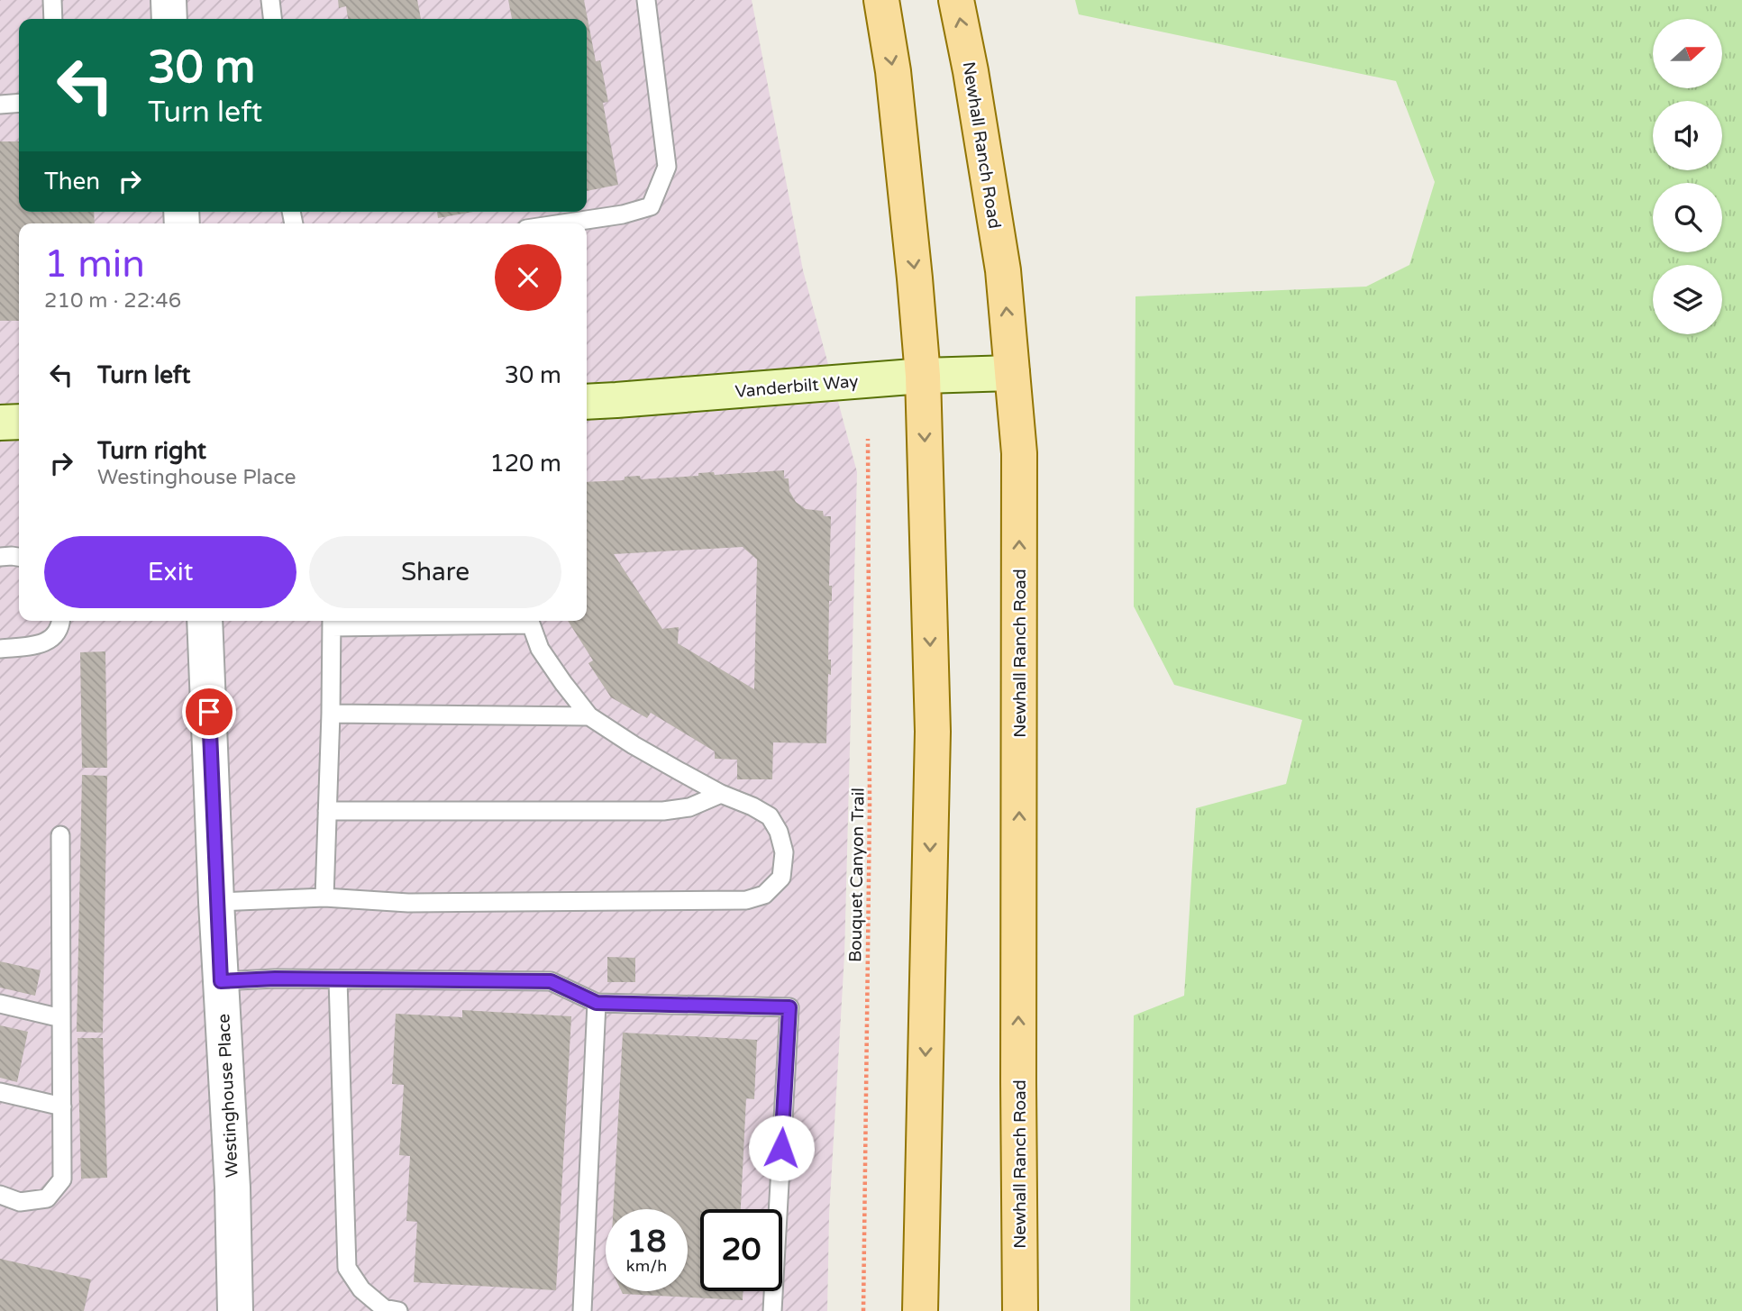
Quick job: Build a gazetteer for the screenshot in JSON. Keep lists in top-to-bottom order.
{
  "streets": {
    "main road": ["Newhall Ranch Road"],
    "street": ["Vanderbilt Way", "Westinghouse Place"],
    "path": ["Bouquet Canyon Trail"]
  },
  "crossings": [
    ["Newhall Ranch Road", "Vanderbilt Way"]
  ],
  "north": "right",
  "page": {
    "turn": ["30 m", "Turn left"],
    "then": "Then",
    "heading": ["1 min", "210 m · 22:46"],
    "list": [
      {
        "name": "Turn left",
        "value": "30 m"
      },
      {
        "name": "Turn right",
        "note": "Westinghouse Place",
        "value": "120 m"
      }
    ],
    "buttons": ["Exit", "Share"],
    "speed": "18 km/h",
    "limit": "20"
  }
}
